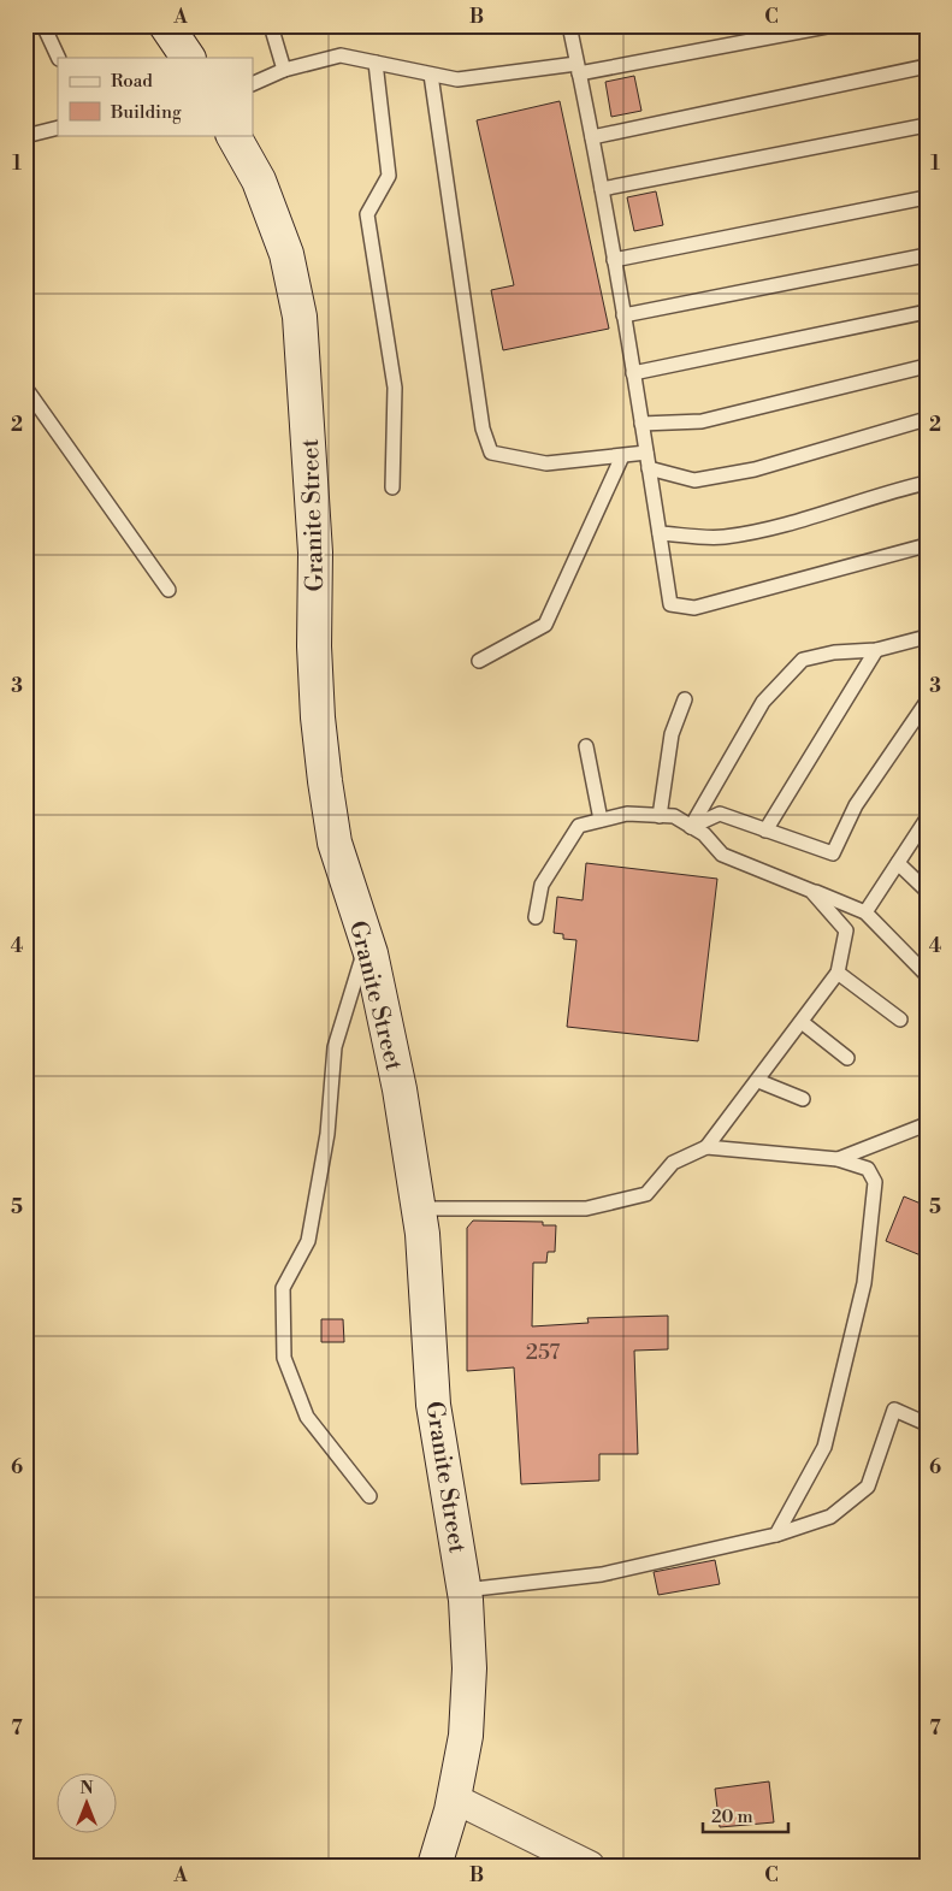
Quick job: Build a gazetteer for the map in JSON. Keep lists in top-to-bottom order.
{
  "streets": {
    "street": ["Granite Street"]
  },
  "house_numbers": ["257"],
  "legend": ["Road", "Building"],
  "scale_bar": "20 m",
  "north": "top",
  "grid": {
    "columns": ["A", "B", "C"],
    "rows": [
      "1",
      "2",
      "3",
      "4",
      "5",
      "6",
      "7"
    ]
  }
}
